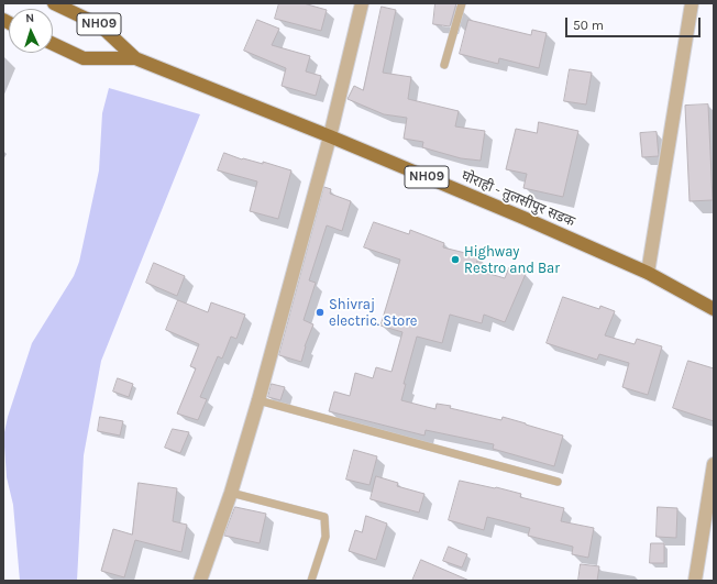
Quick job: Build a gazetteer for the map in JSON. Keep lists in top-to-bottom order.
{
  "streets": {
    "main road": ["NH09", "घोराही - तुलसीपुर सडक"]
  },
  "places": ["Highway Restro and Bar", "Shivraj electric. Store"],
  "scale_bar": "50 m",
  "north": "top"
}
